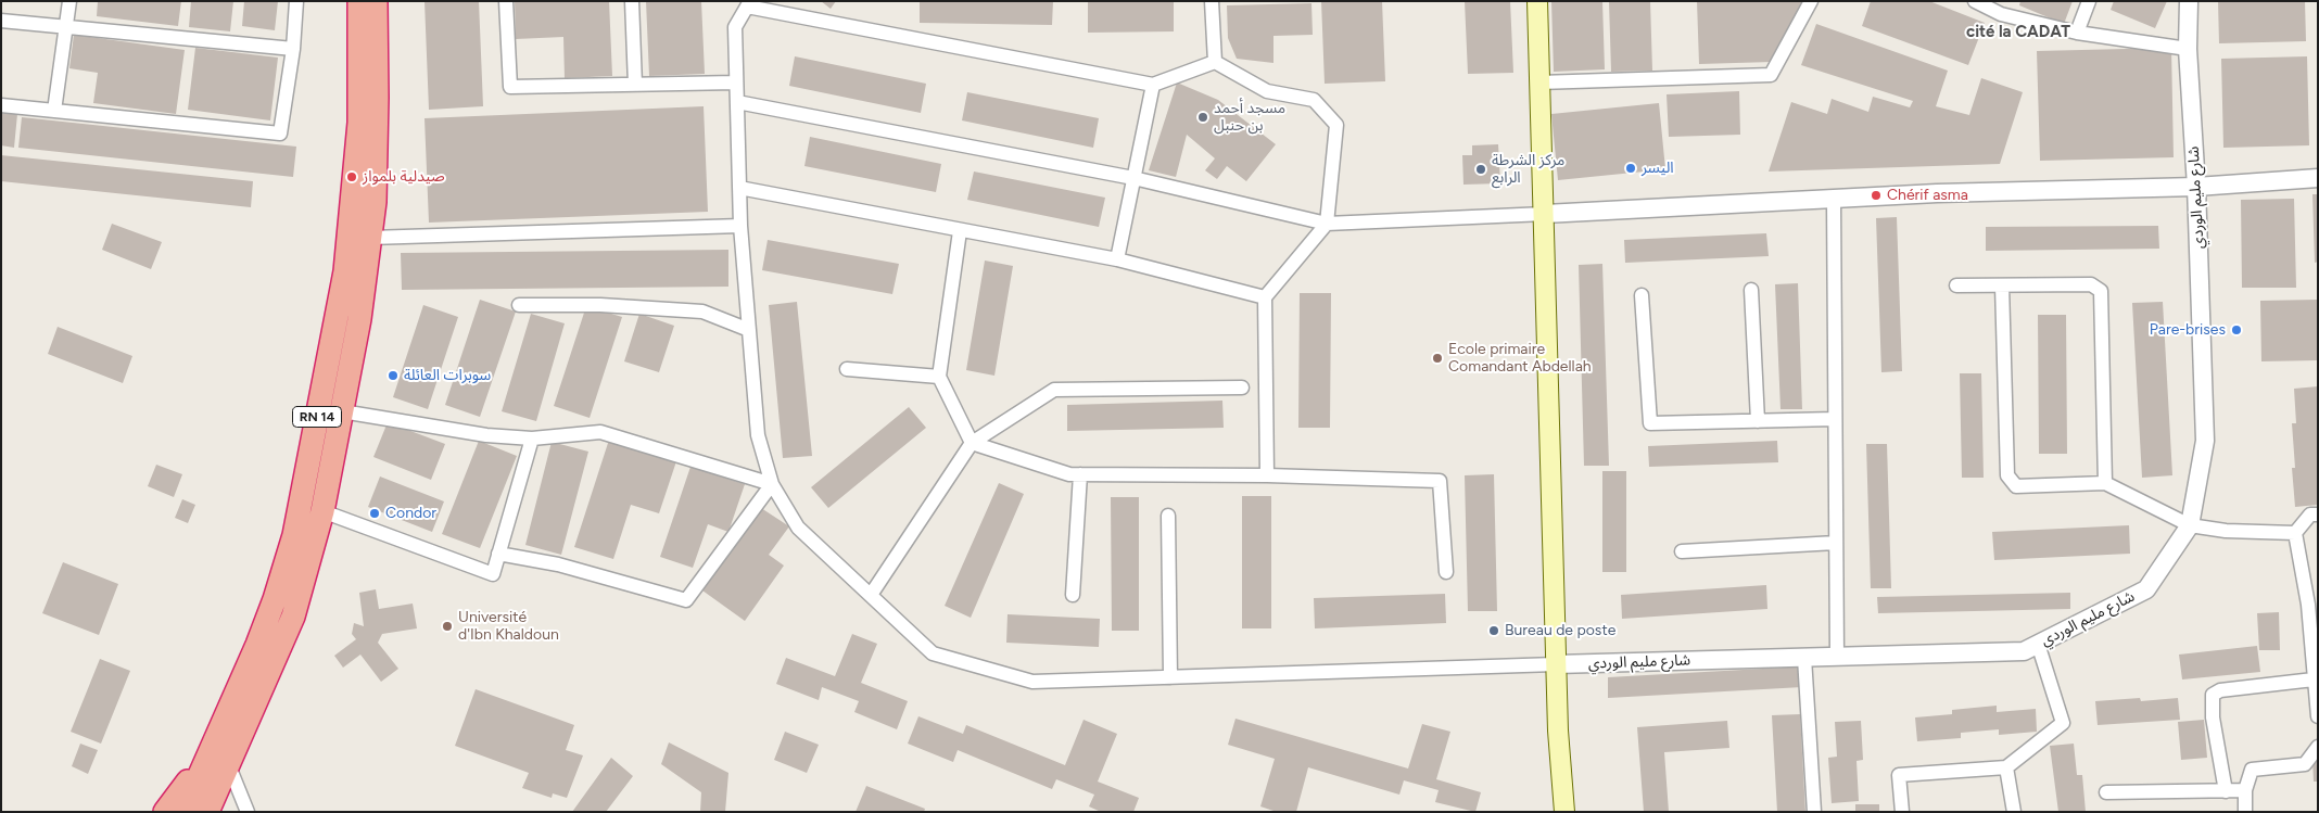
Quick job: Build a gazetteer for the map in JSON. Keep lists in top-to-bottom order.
{
  "streets": {
    "highway": ["RN 14"],
    "street": ["شارع مليم الوردي"]
  },
  "districts": ["cité la CADAT"],
  "places": [
    "مسجد أحمد بن حنبل",
    "اليسر",
    "مركز الشرطة الرابع",
    "صيدلية بلمواز",
    "Chérif asma",
    "Pare-brises",
    "Ecole primaire Comandant Abdellah",
    "سوبرات العائلة",
    "Condor",
    "Université d'Ibn Khaldoun",
    "Bureau de poste"
  ]
}
